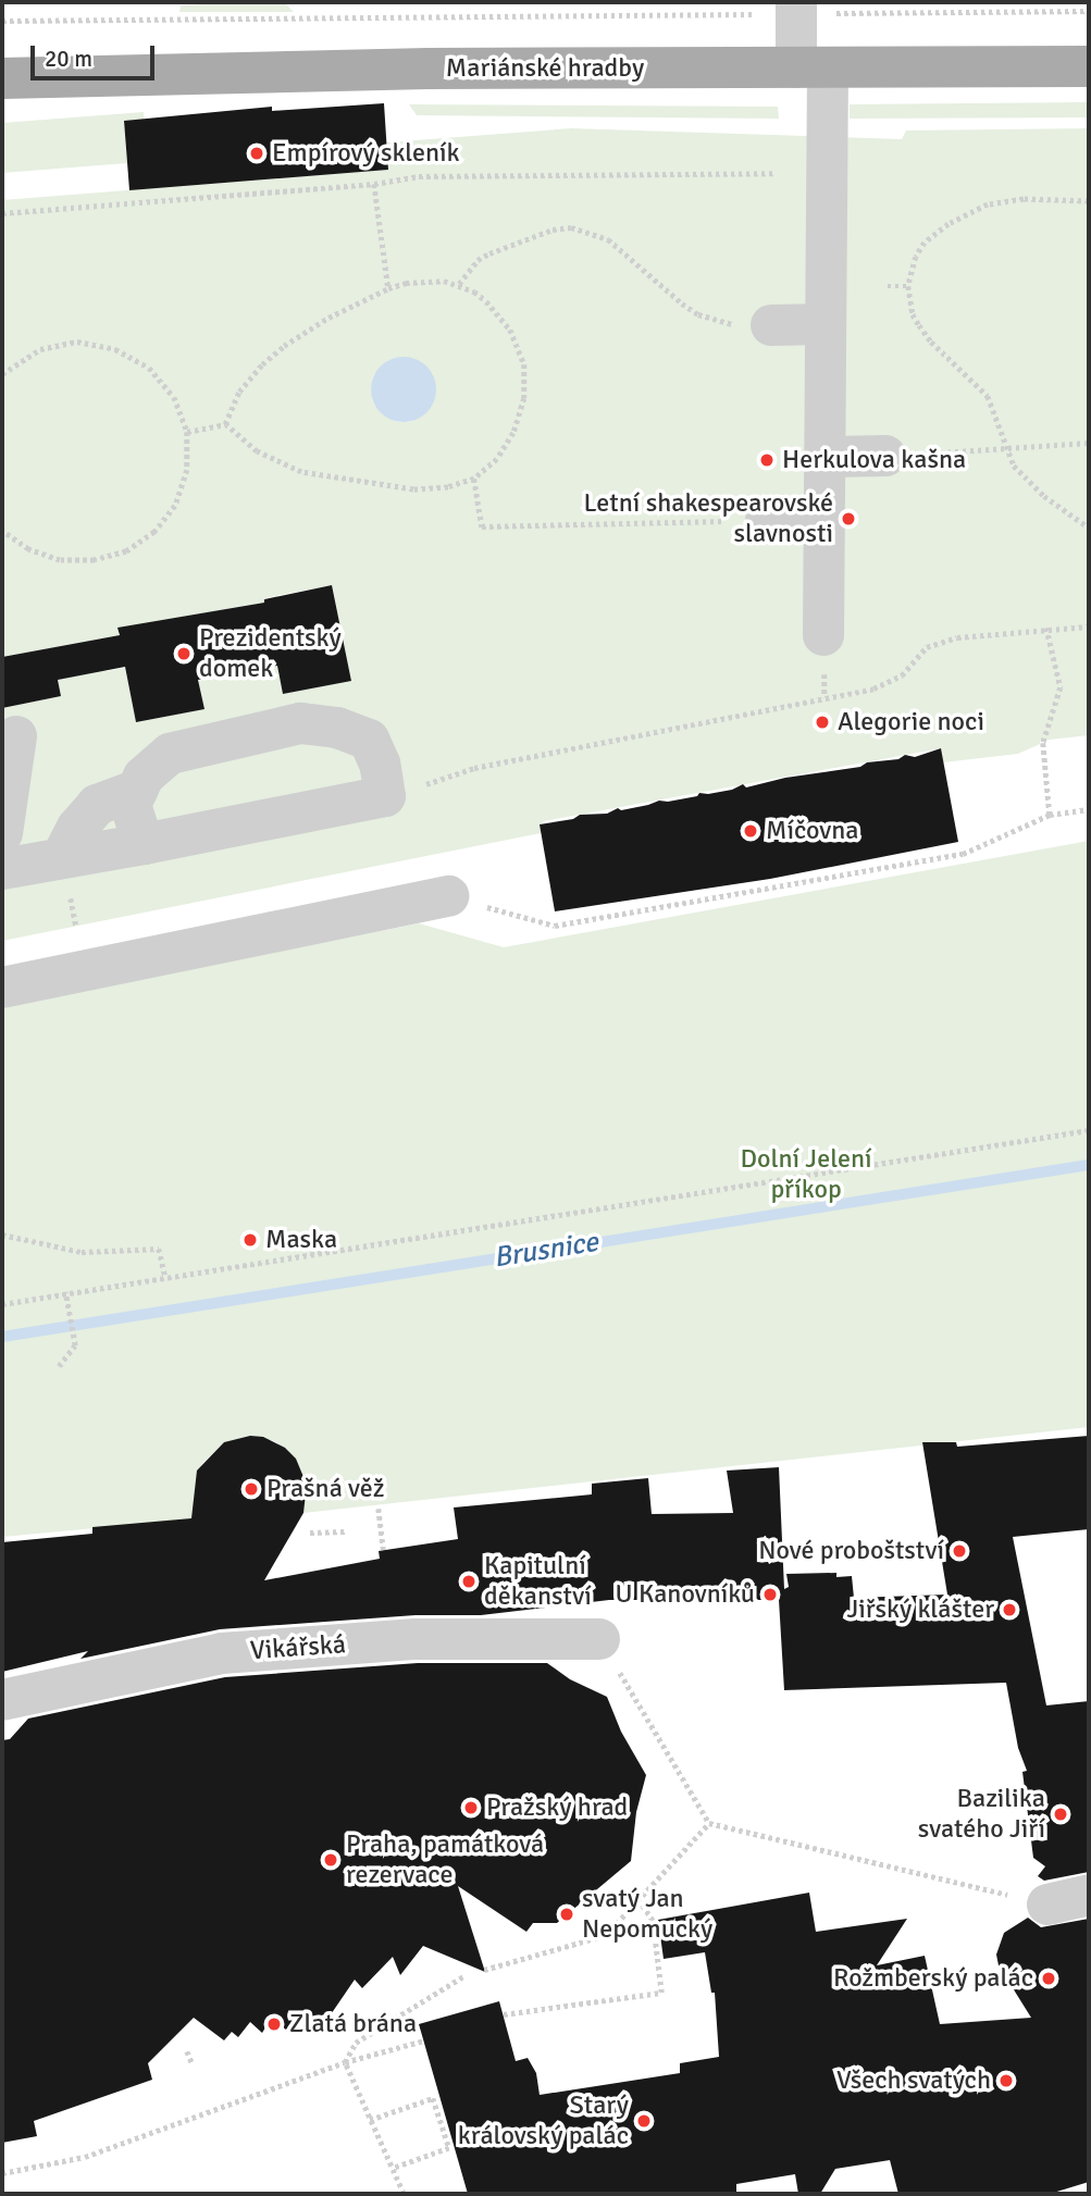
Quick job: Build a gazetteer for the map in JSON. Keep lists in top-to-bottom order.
{
  "streets": {
    "main road": ["Mariánské hradby"],
    "street": ["Vikářská"]
  },
  "water": ["Brusnice"],
  "parks": ["Dolní Jelení příkop"],
  "places": [
    "Empírový skleník",
    "Herkulova kašna",
    "Letní shakespearovské slavnosti",
    "Prezidentský domek",
    "Alegorie noci",
    "Míčovna",
    "Maska",
    "Prašná věž",
    "Nové proboštství",
    "Kapitulní děkanství",
    "U Kanovníků",
    "Jiřský klášter",
    "Pražský hrad",
    "Bazilika svatého Jiří",
    "Praha, památková rezervace",
    "svatý Jan Nepomucký",
    "Rožmberský palác",
    "Zlatá brána",
    "Všech svatých",
    "Starý královský palác"
  ],
  "scale_bar": "20 m"
}
